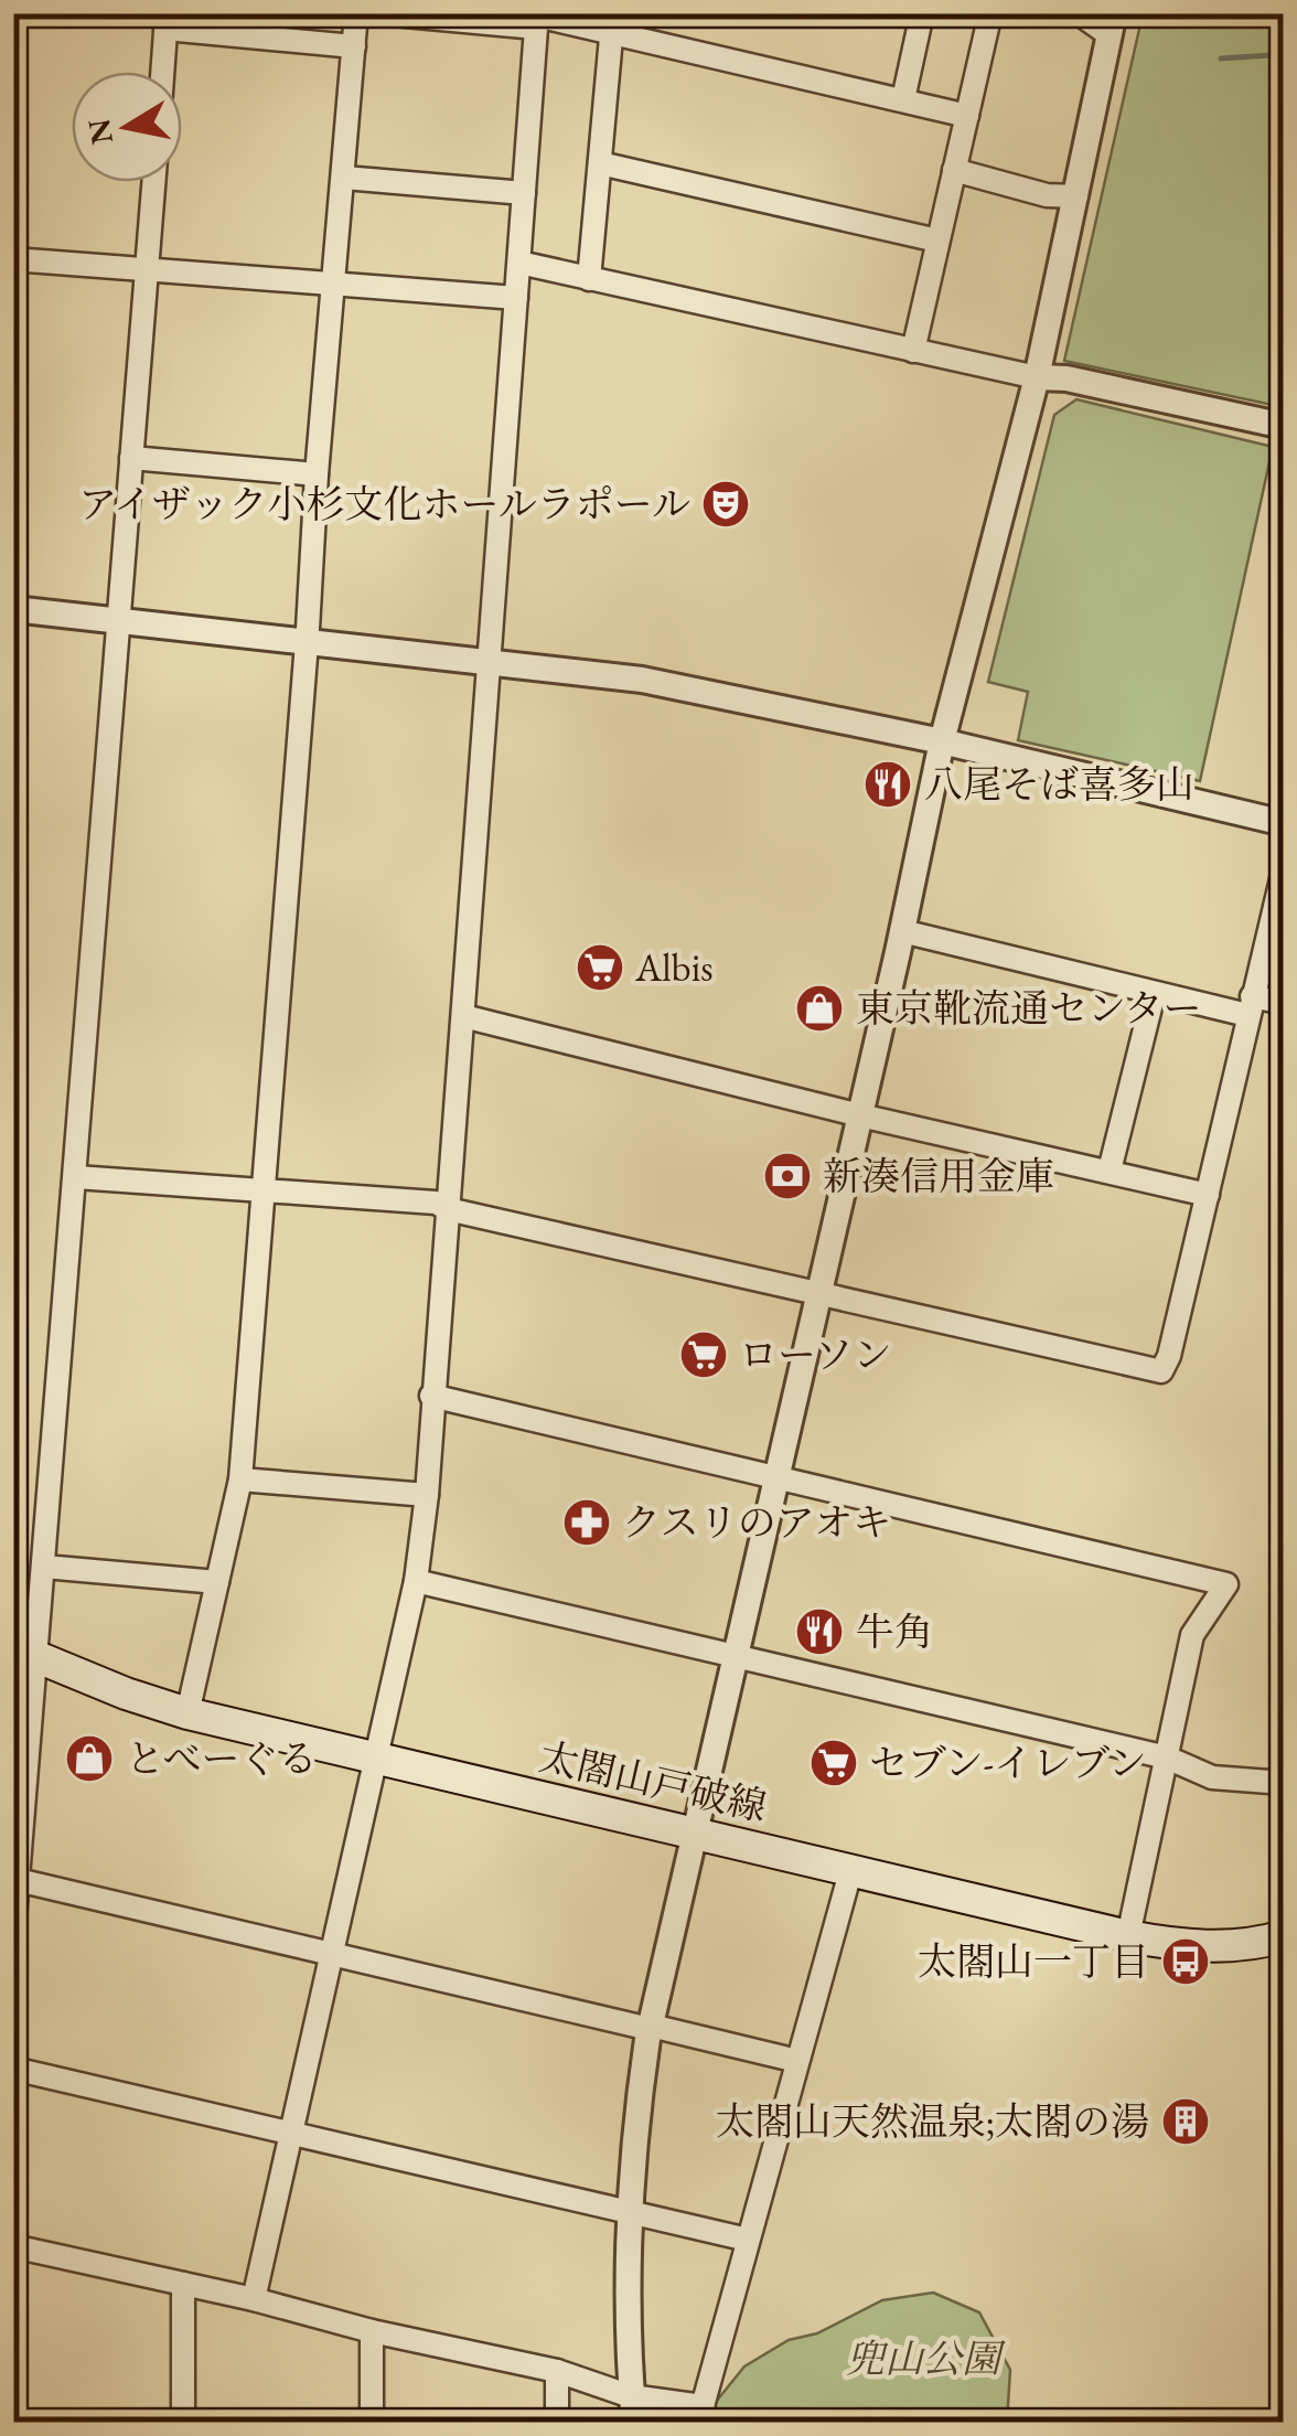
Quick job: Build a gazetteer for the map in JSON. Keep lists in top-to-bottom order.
{
  "streets": {
    "main road": ["太閤山戸破線"]
  },
  "parks": ["兜山公園"],
  "places": {
    "theatre": ["アイザック小杉文化ホールラポール"],
    "restaurant": ["八尾そば喜多山", "牛角"],
    "supermarket": ["Albis", "ローソン", "セブン-イレブン"],
    "shop": ["東京靴流通センター", "とべーぐる"],
    "bank": ["新湊信用金庫"],
    "pharmacy": ["クスリのアオキ"],
    "bus stop": ["太閤山一丁目"],
    "building": ["太閤山天然温泉;太閤の湯"]
  },
  "north": "left"
}
